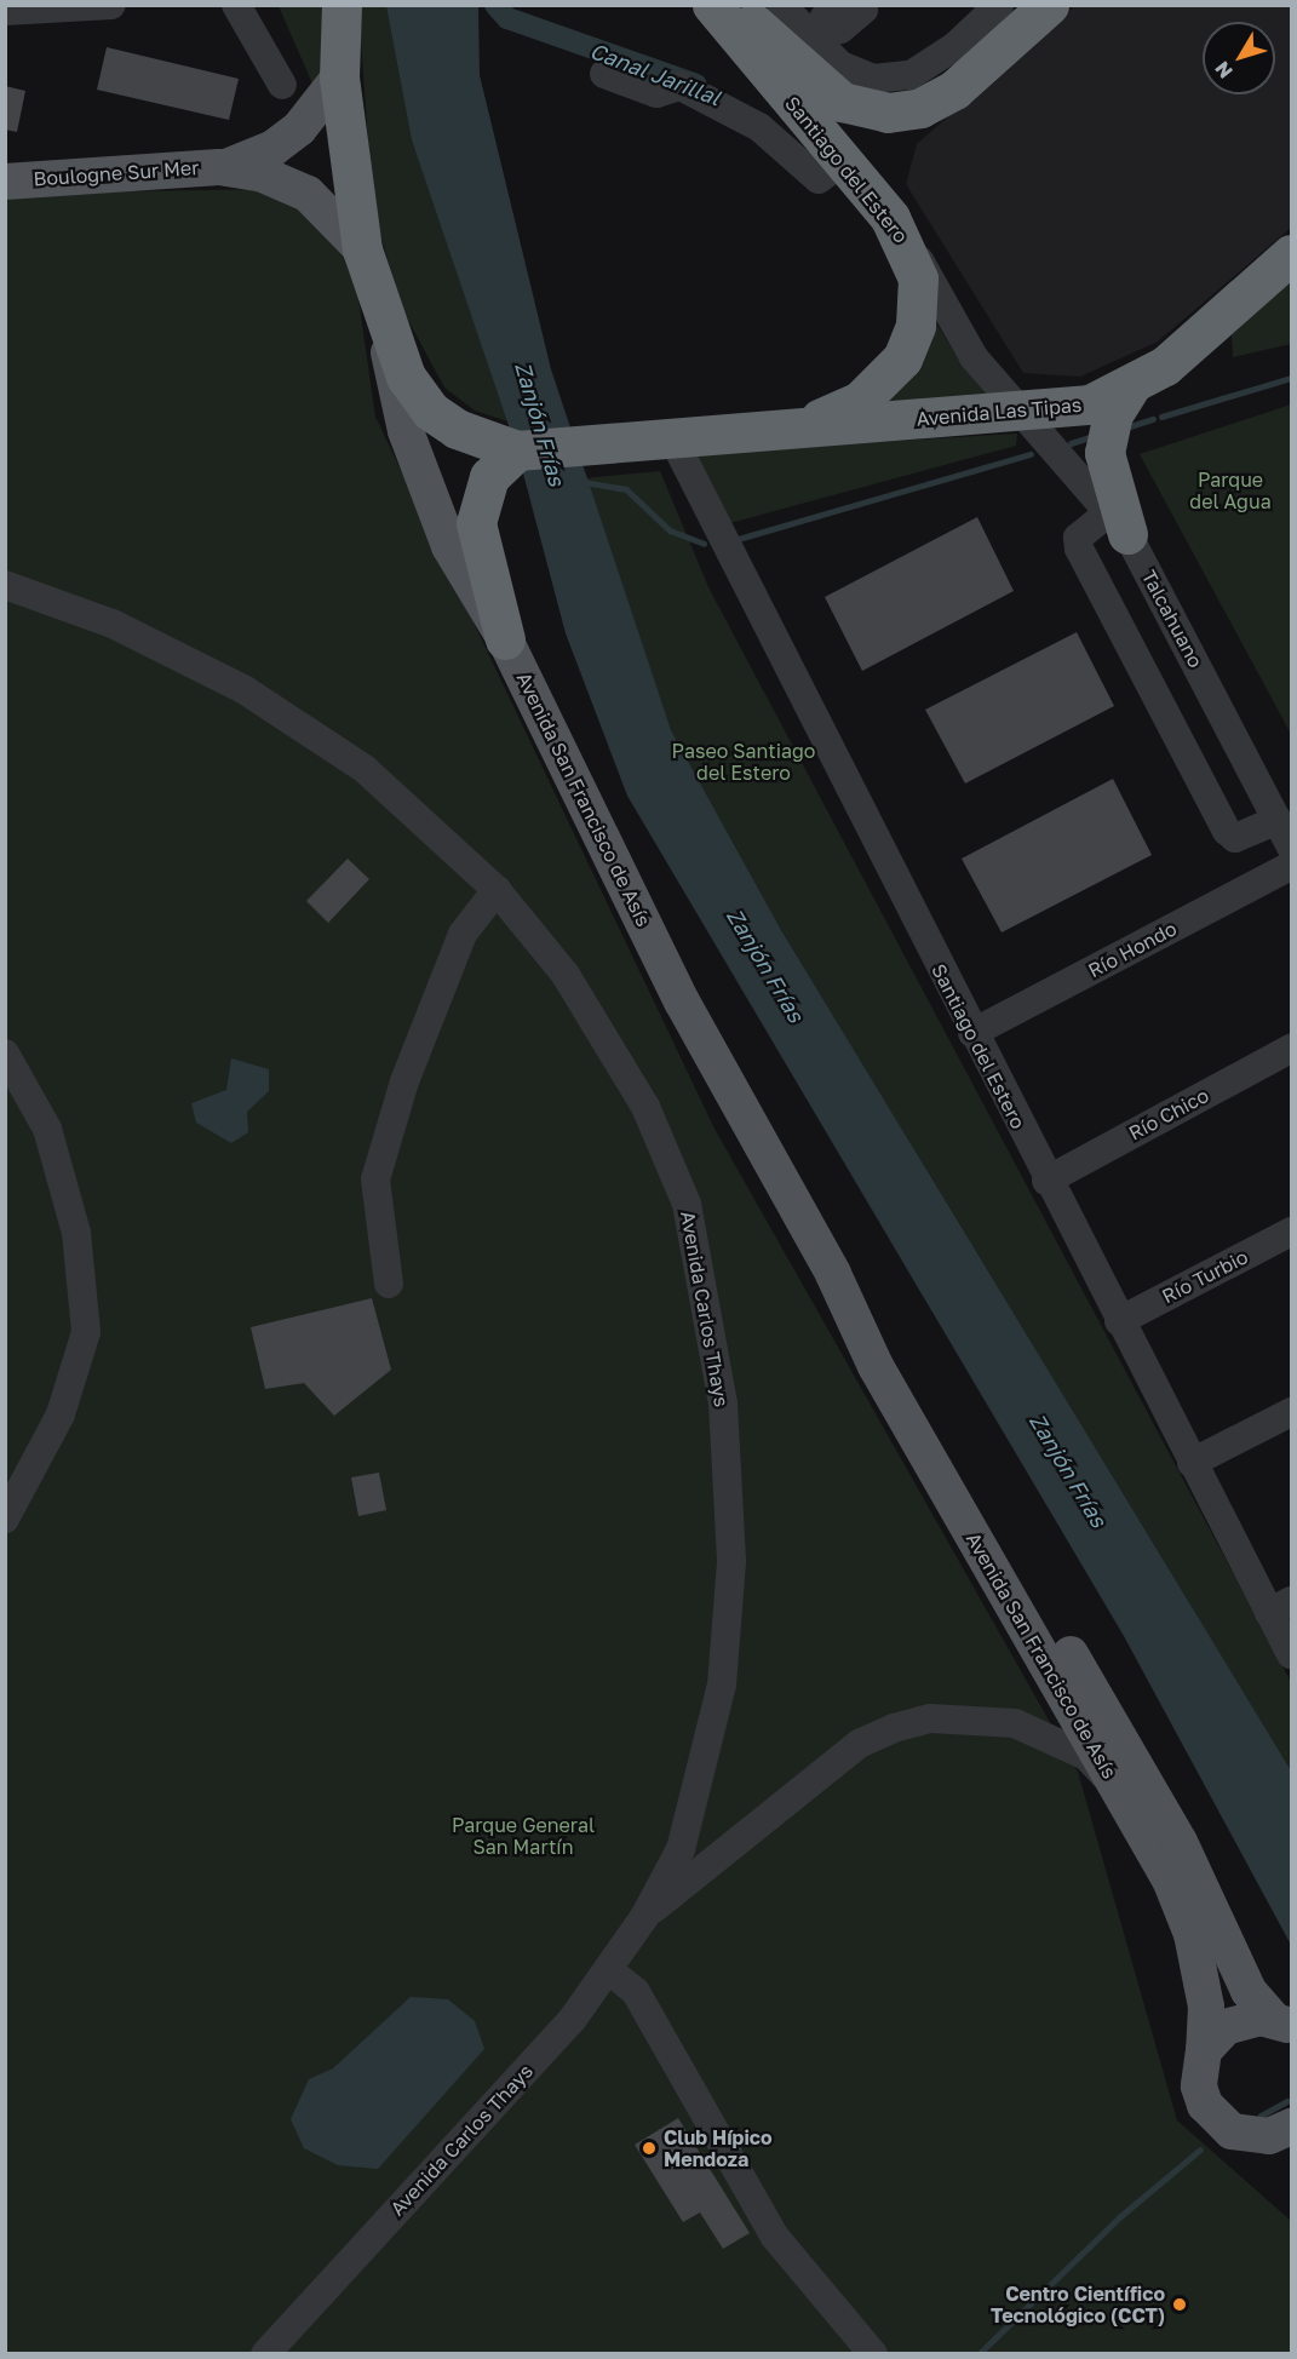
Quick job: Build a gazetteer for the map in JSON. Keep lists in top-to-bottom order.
{
  "streets": {
    "highway": ["Santiago del Estero", "Avenida Las Tipas"],
    "main road": ["Boulogne Sur Mer", "Avenida San Francisco de Asís"],
    "street": [
      "Talcahuano",
      "Río Hondo",
      "Río Chico",
      "Río Turbio",
      "Avenida Carlos Thays"
    ]
  },
  "crossings": [
    ["Santiago del Estero", "Avenida Las Tipas"],
    ["Santiago del Estero", "Talcahuano"],
    ["Santiago del Estero", "Río Hondo"],
    ["Santiago del Estero", "Río Chico"],
    ["Santiago del Estero", "Río Turbio"],
    ["Avenida Las Tipas", "Talcahuano"],
    ["Avenida San Francisco de Asís", "Avenida Carlos Thays"]
  ],
  "water": ["Canal Jarillal", "Zanjón Frías"],
  "parks": ["Parque del Agua", "Paseo Santiago del Estero", "Parque General San Martín"],
  "places": ["Club Hípico Mendoza", "Centro Científico Tecnológico (CCT)"],
  "north": "bottom left"
}
